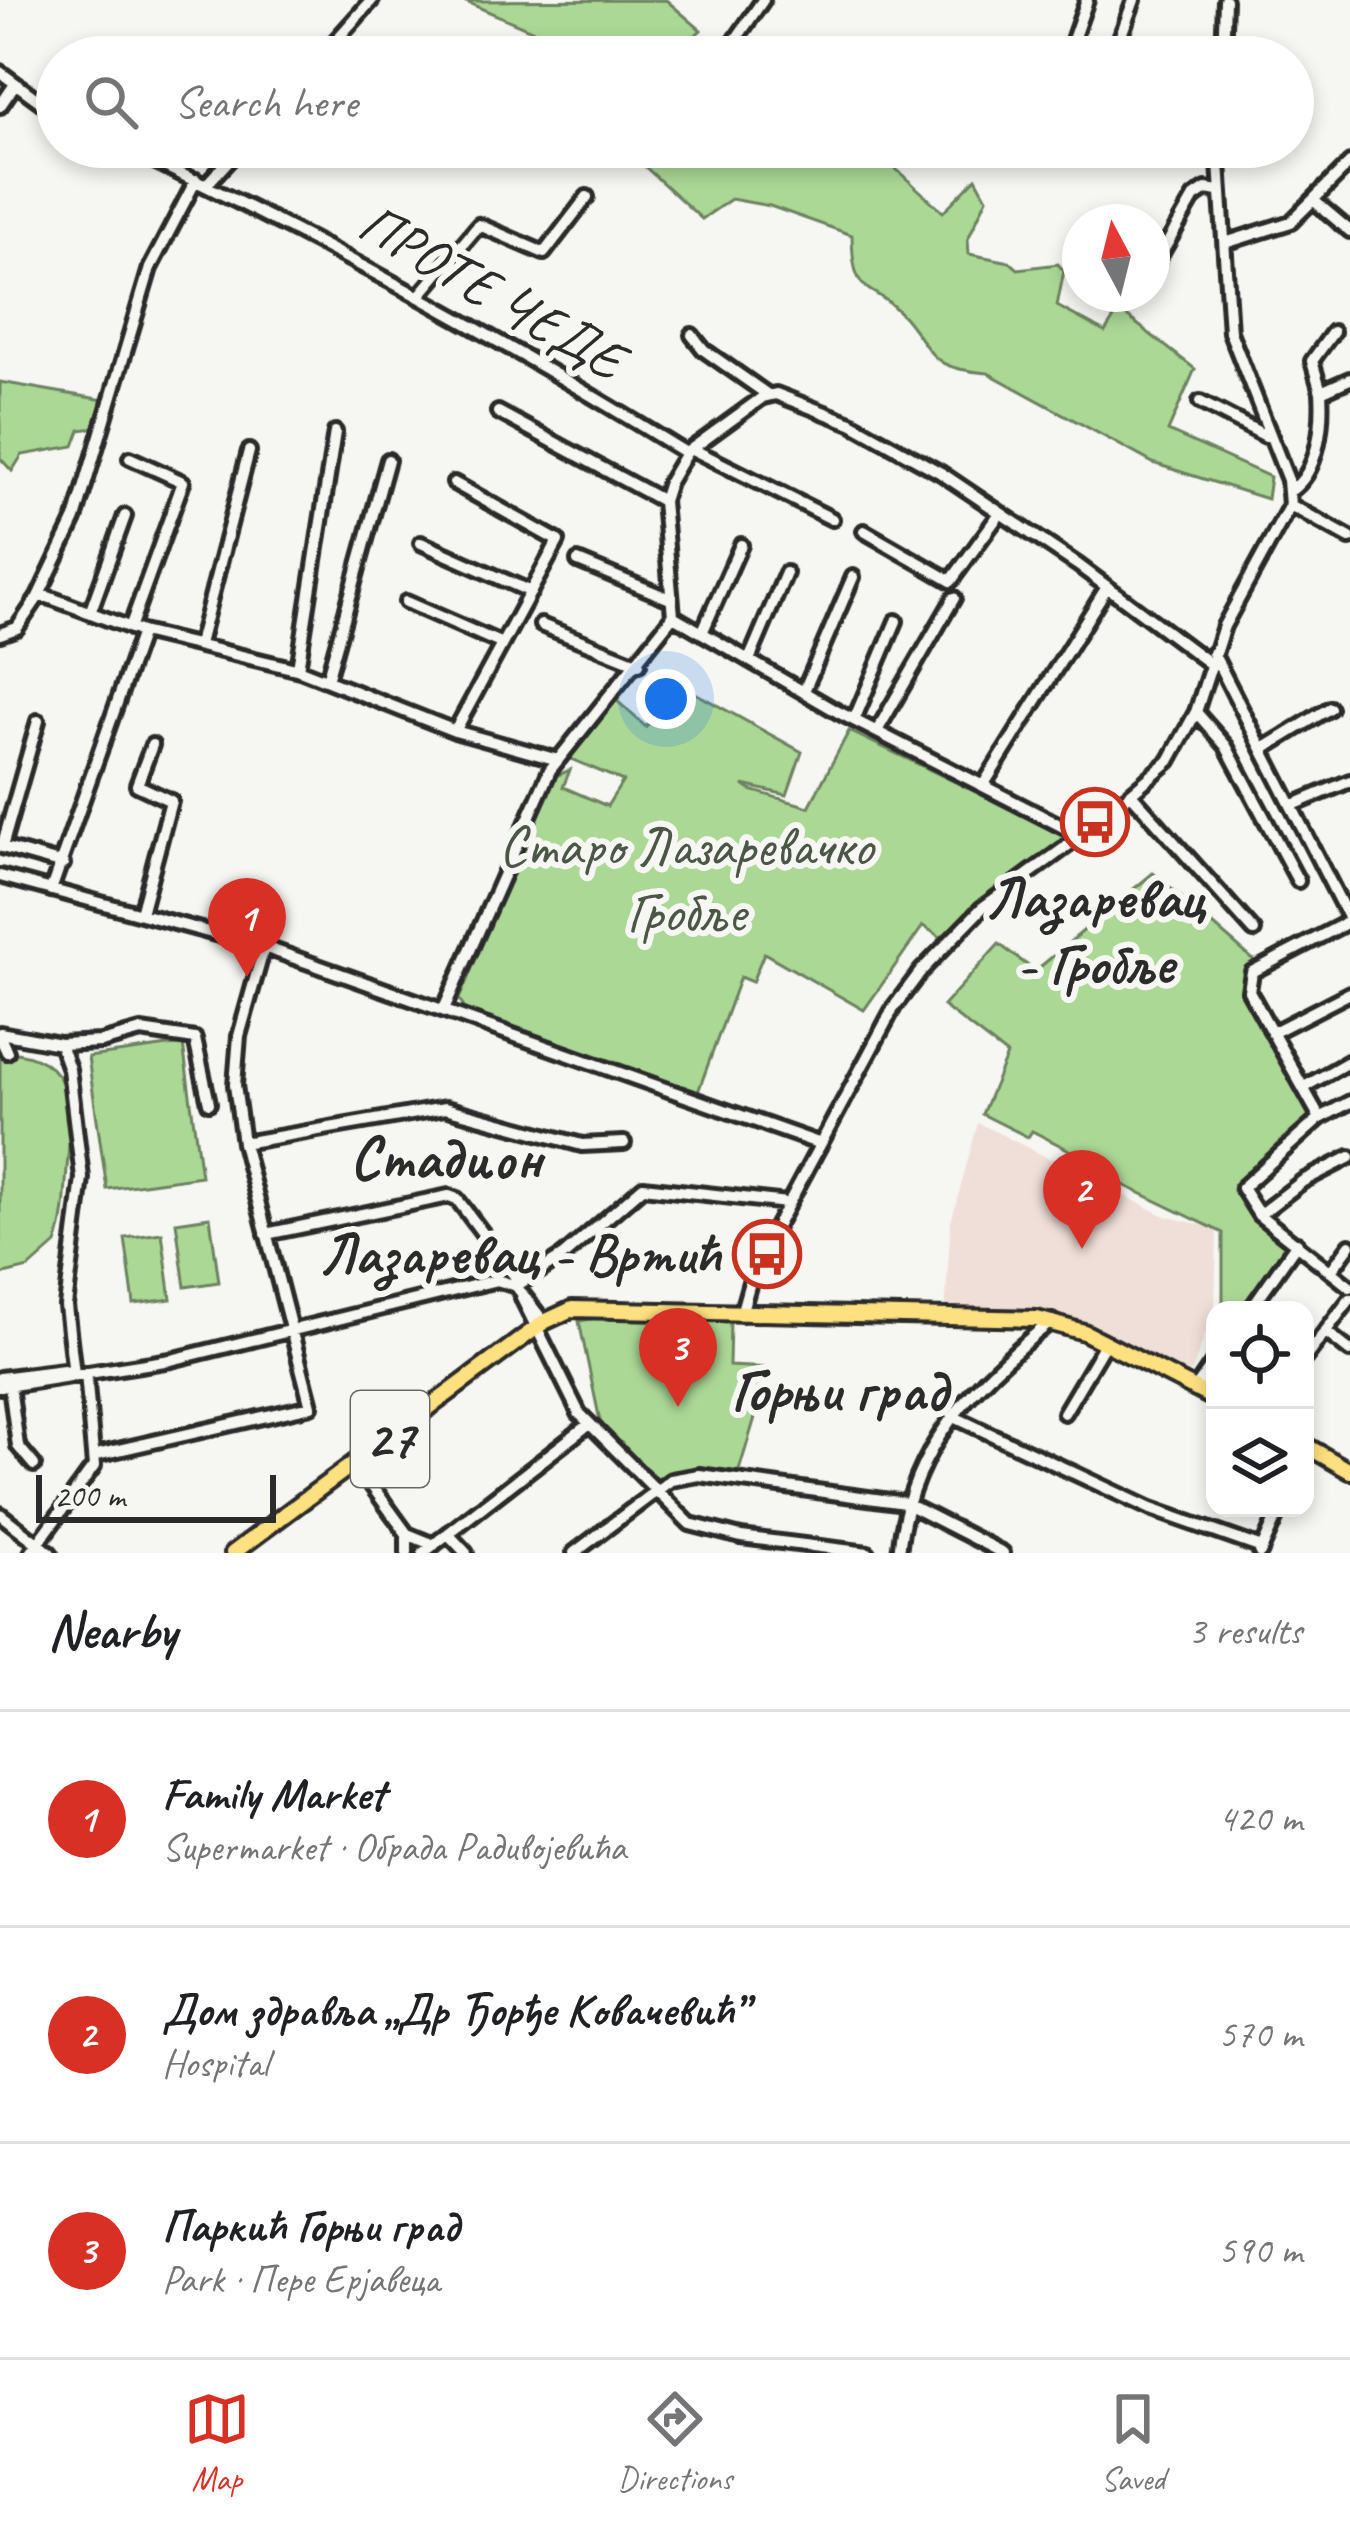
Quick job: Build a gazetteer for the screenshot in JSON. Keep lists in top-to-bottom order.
{
  "streets": {
    "main road": ["27"],
    "street": ["ПРОТЕ ЧЕДЕ"]
  },
  "districts": ["Стадион", "Горњи град"],
  "parks": ["Старо Лазаревачко Гробље"],
  "places": {
    "bus stop": ["Лазаревац - Гробље", "Лазаревац - Вртић"]
  },
  "scale_bar": "200 m",
  "north": "top",
  "page": {
    "search": "Search here",
    "pins": ["1", "2", "3"],
    "scale": "200 m",
    "heading": ["Nearby", "3 results"],
    "list": [
      {
        "mark": "1",
        "name": "Family Market",
        "note": "Supermarket · Обрада Радивојевића",
        "value": "420 m"
      },
      {
        "mark": "2",
        "name": "Дом здравља „Др Ђорђе Ковачевић”",
        "note": "Hospital",
        "value": "570 m"
      },
      {
        "mark": "3",
        "name": "Паркић Горњи град",
        "note": "Park · Пере Ерјавеца",
        "value": "590 m"
      }
    ],
    "nav": ["Map", "Directions", "Saved"]
  }
}
